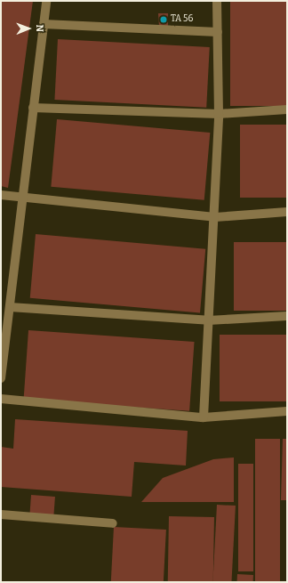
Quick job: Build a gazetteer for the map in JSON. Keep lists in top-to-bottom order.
{
  "places": ["TA 56"],
  "north": "right"
}
